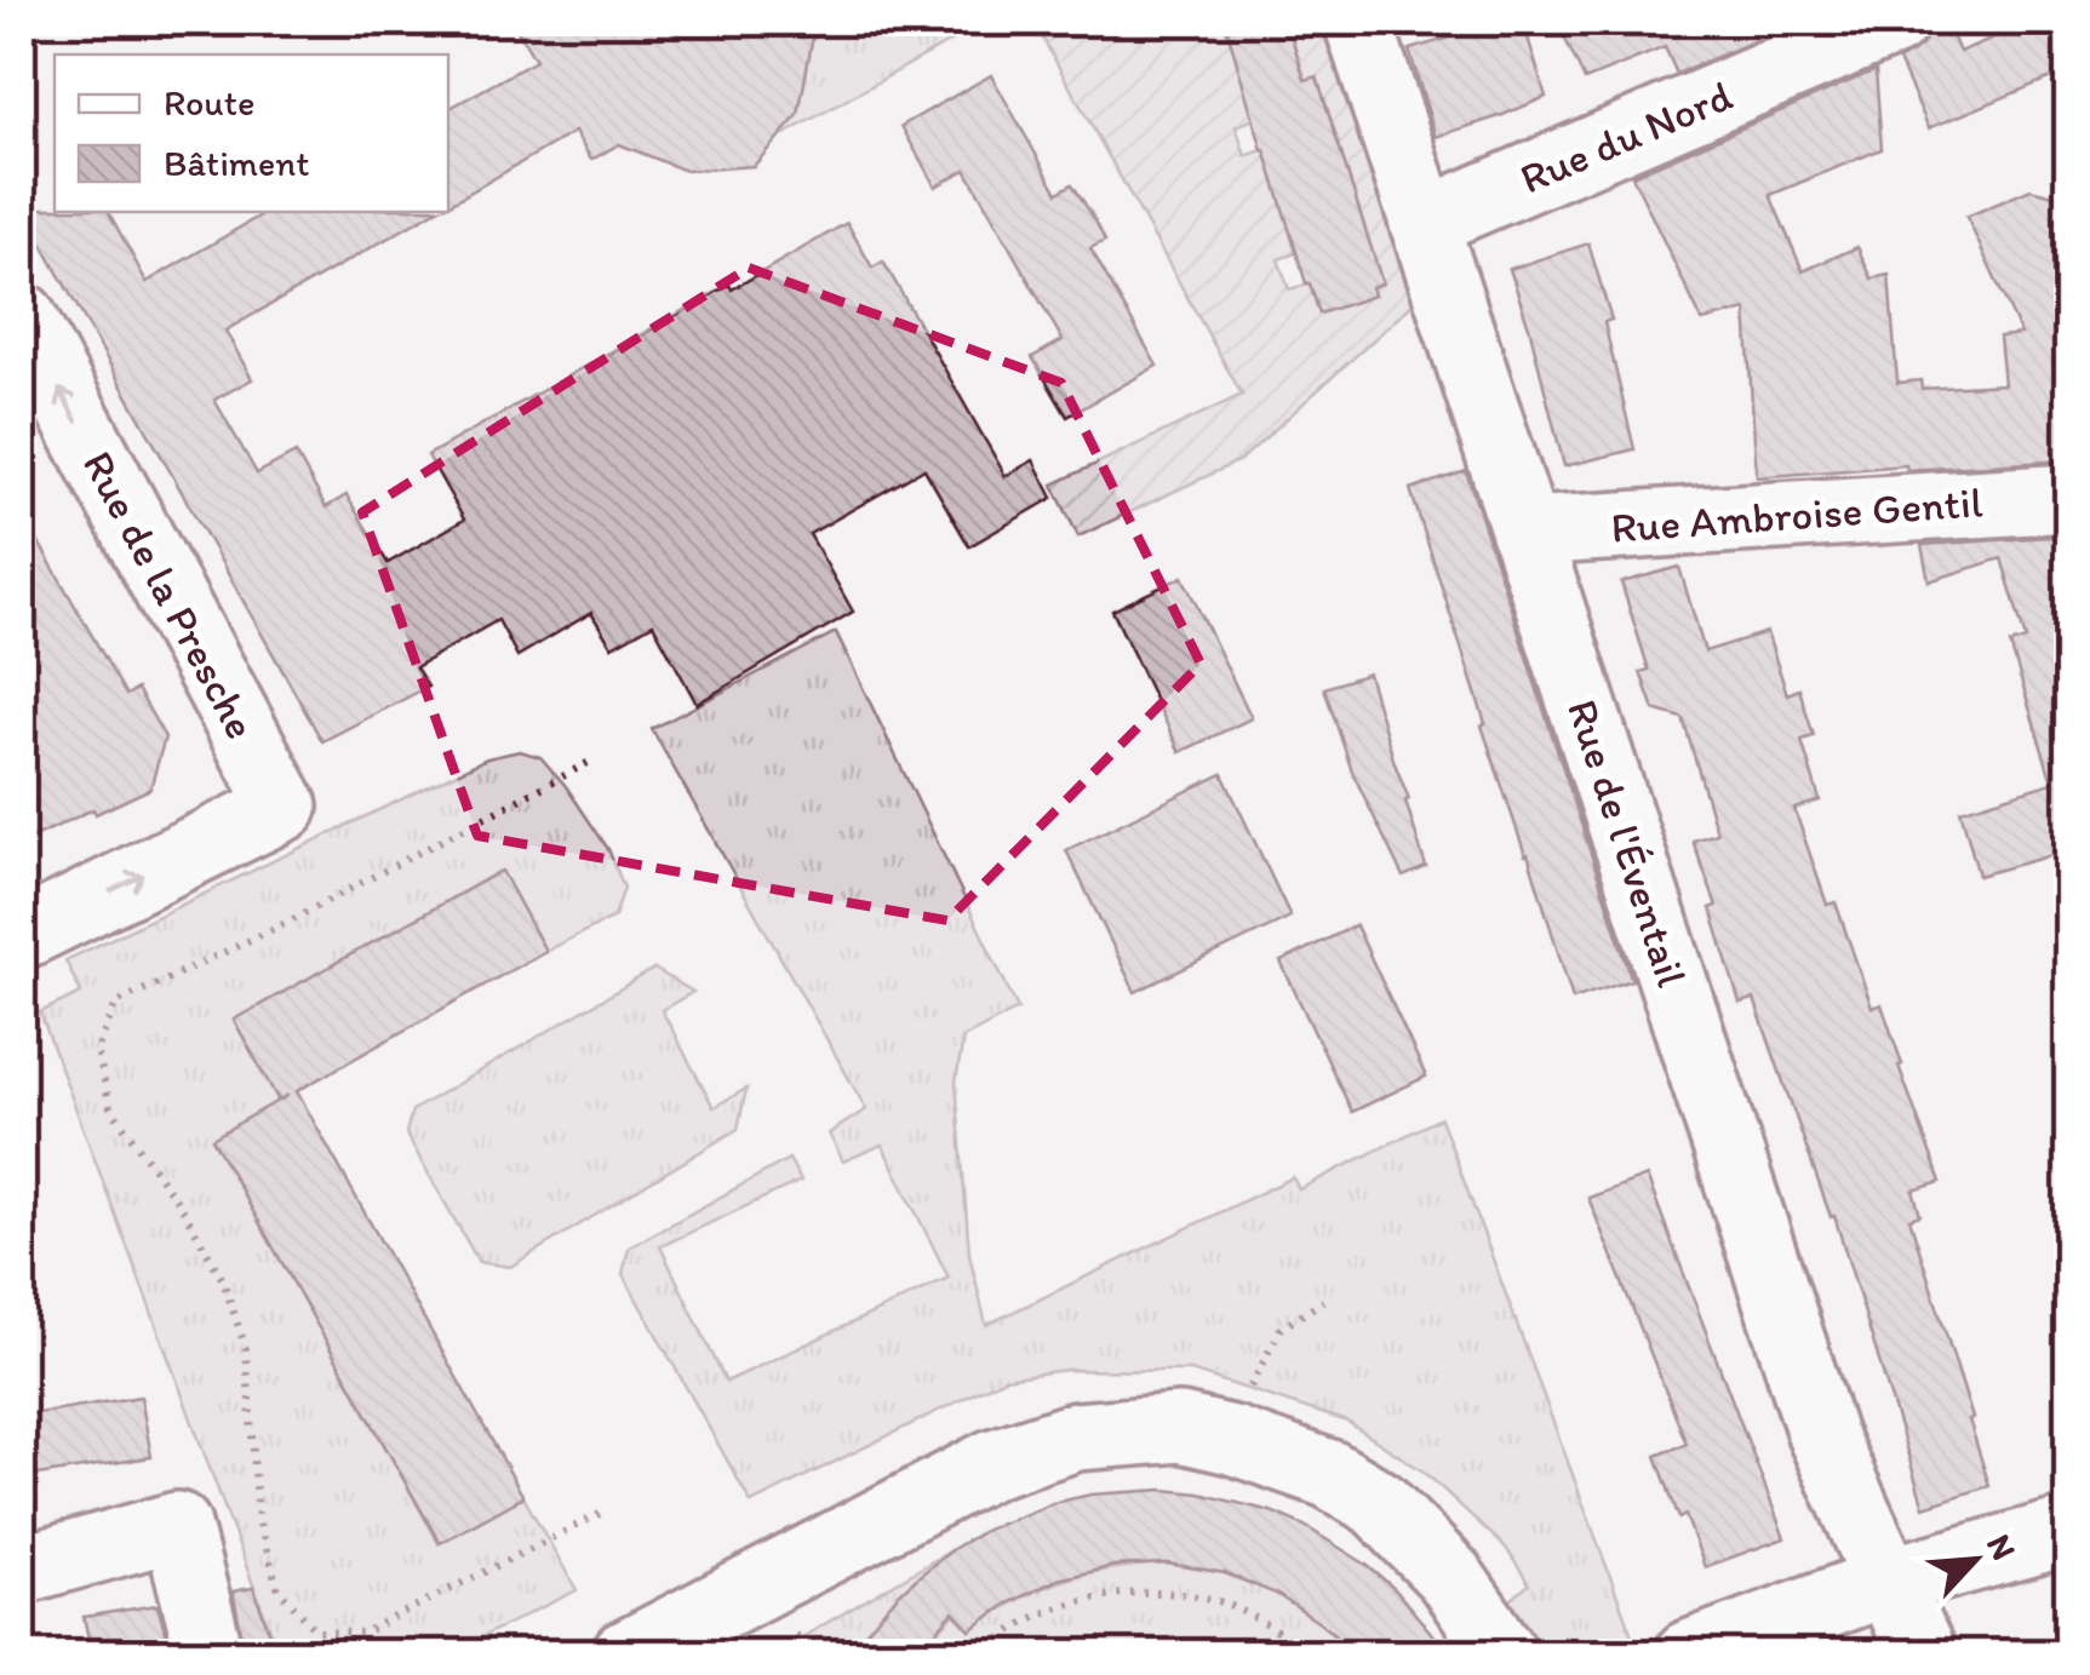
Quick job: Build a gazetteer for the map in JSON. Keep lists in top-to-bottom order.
{
  "streets": {
    "street": [
      "Rue du Nord",
      "Rue Ambroise Gentil",
      "Rue de la Presche",
      "Rue de l'Éventail"
    ]
  },
  "crossings": [
    ["Rue du Nord", "Rue de l'Éventail"],
    ["Rue Ambroise Gentil", "Rue de l'Éventail"]
  ],
  "legend": ["Route", "Bâtiment"],
  "north": "top right"
}
